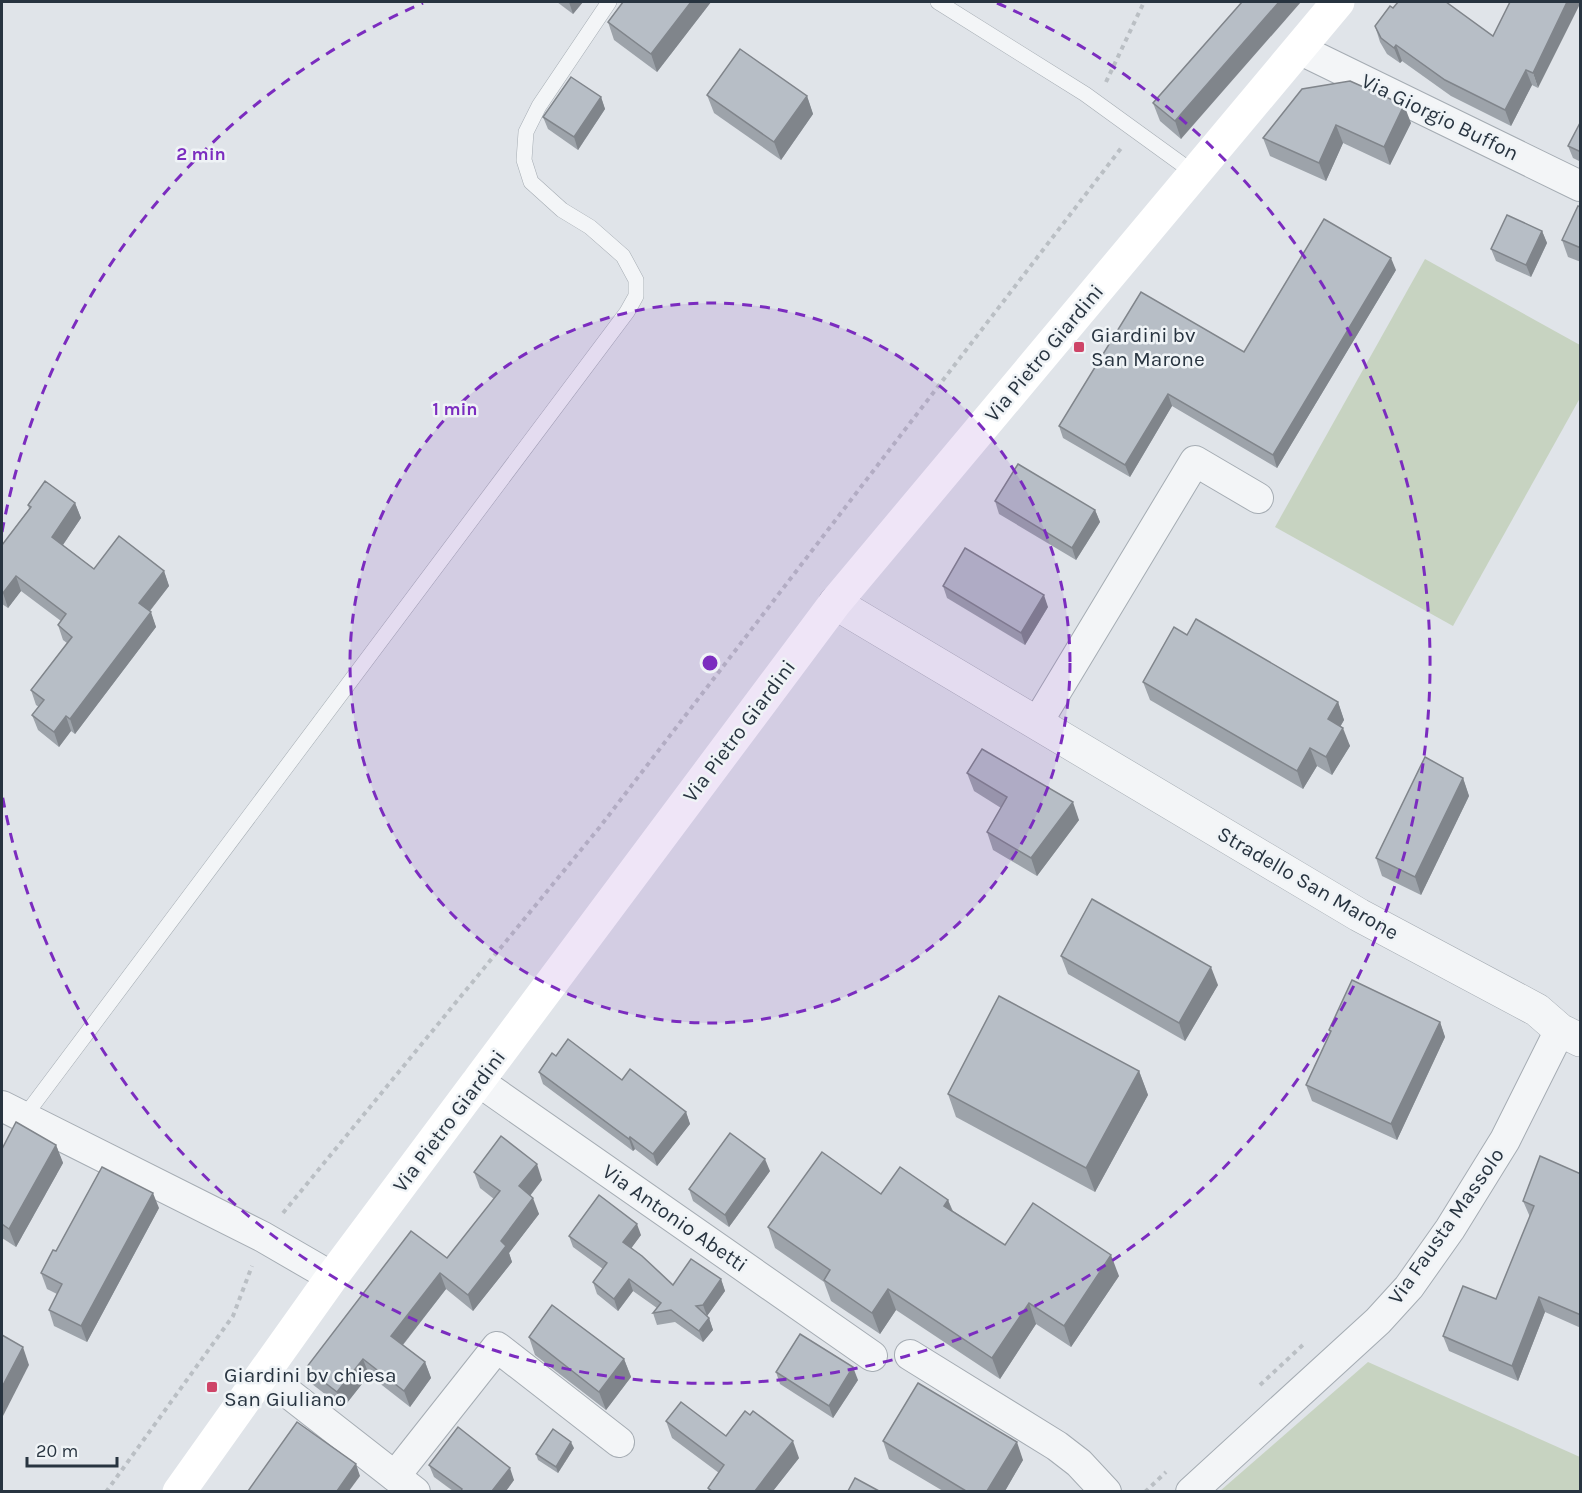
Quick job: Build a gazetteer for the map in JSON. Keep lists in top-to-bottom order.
{
  "streets": {
    "main road": ["Via Pietro Giardini"],
    "street": [
      "Via Giorgio Buffon",
      "Stradello San Marone",
      "Via Antonio Abetti",
      "Via Fausta Massolo"
    ]
  },
  "crossings": [
    ["Via Giorgio Buffon", "Via Pietro Giardini"],
    ["Via Pietro Giardini", "Stradello San Marone"],
    ["Via Pietro Giardini", "Via Antonio Abetti"],
    ["Stradello San Marone", "Via Fausta Massolo"]
  ],
  "places": {
    "transit": ["Giardini bv San Marone", "Giardini bv chiesa San Giuliano"]
  },
  "scale_bar": "20 m",
  "rings": ["2 min", "1 min"]
}
